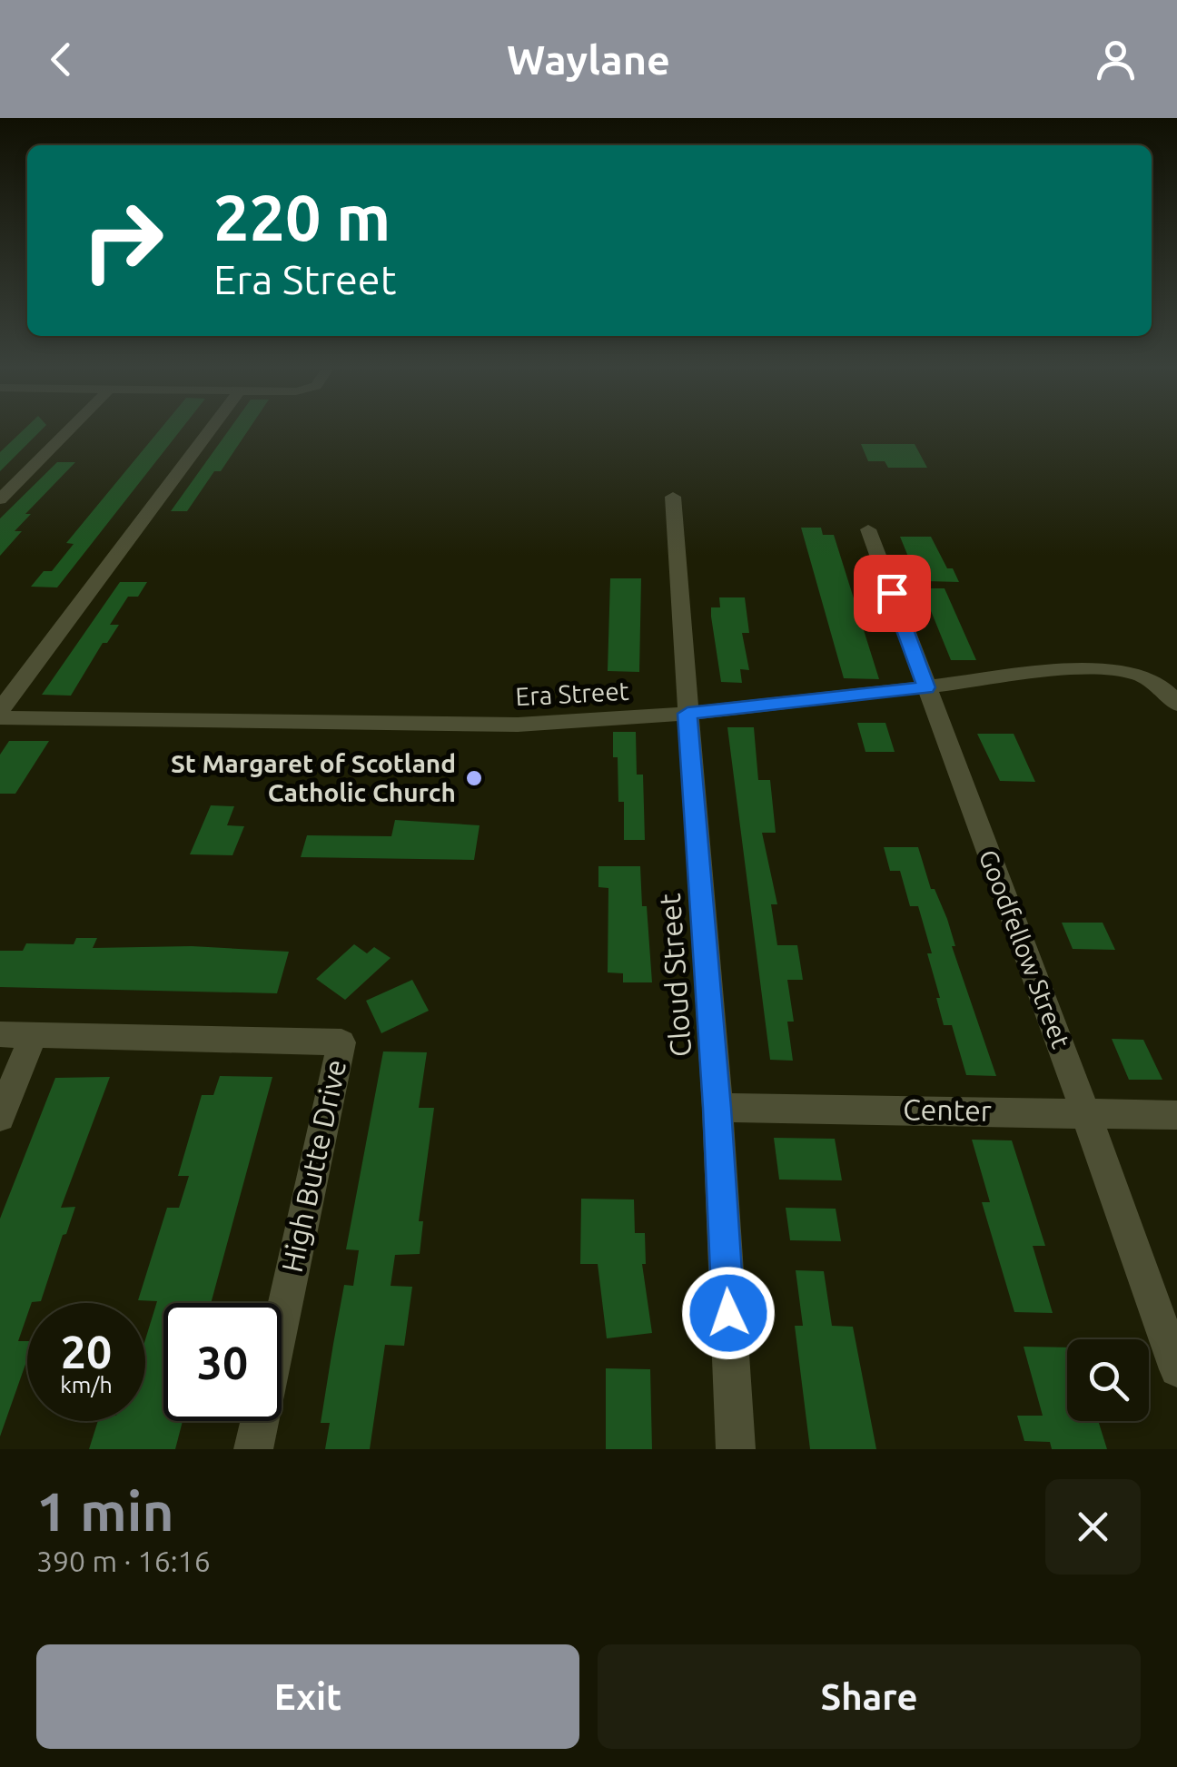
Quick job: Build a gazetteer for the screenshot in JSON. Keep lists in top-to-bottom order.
{
  "streets": {
    "street": [
      "Era Street",
      "Goodfellow Street",
      "Cloud Street",
      "Center",
      "High Butte Drive"
    ]
  },
  "crossings": [
    ["Era Street", "Goodfellow Street"],
    ["Era Street", "Cloud Street"],
    ["Goodfellow Street", "Center"],
    ["Cloud Street", "Center"]
  ],
  "places": ["St Margaret of Scotland Catholic Church"],
  "page": {
    "header": "Waylane",
    "turn": ["220 m", "Era Street"],
    "speed": "20 km/h",
    "limit": "30",
    "heading": ["1 min", "390 m · 16:16"],
    "buttons": ["Exit", "Share"]
  }
}
